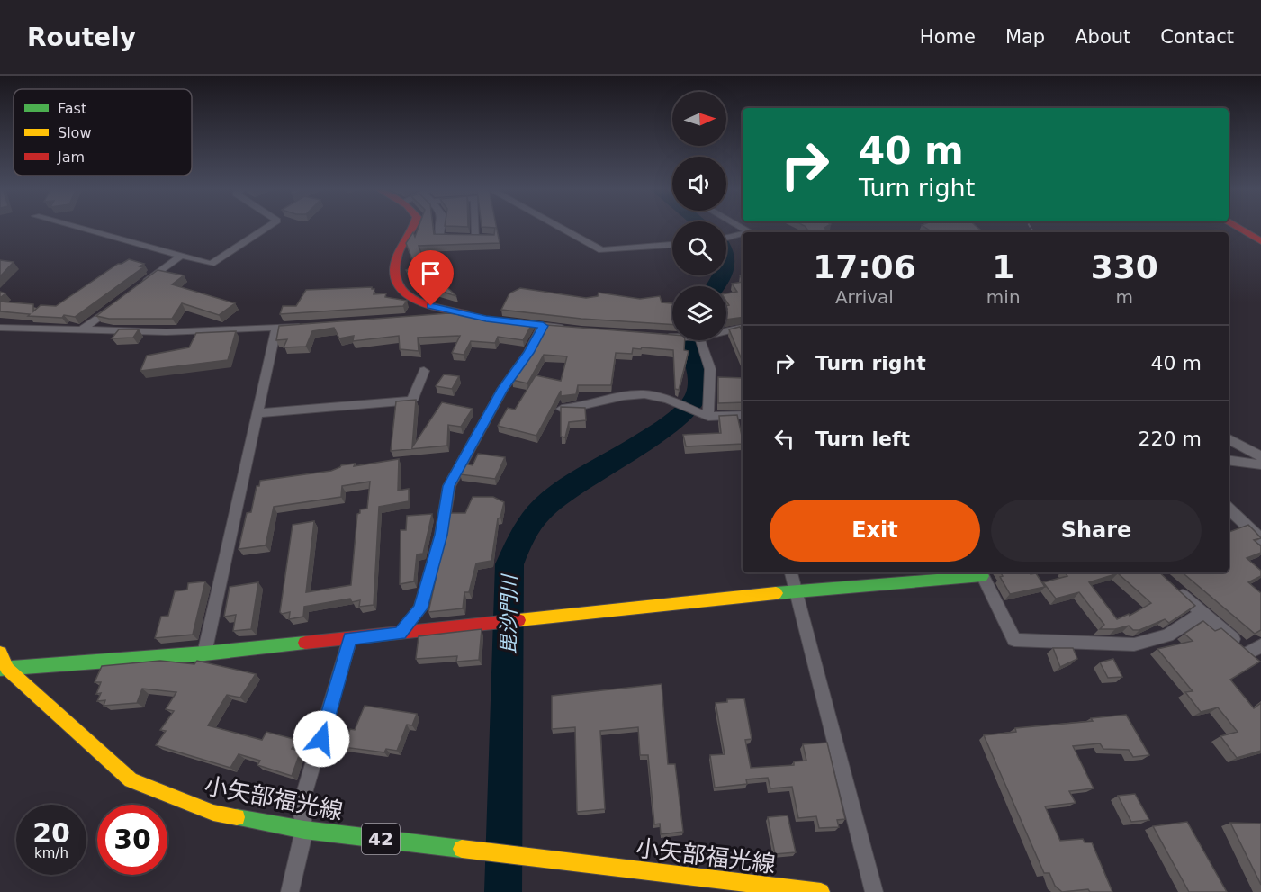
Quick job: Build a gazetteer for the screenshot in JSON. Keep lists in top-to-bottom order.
{
  "streets": {
    "street": ["小矢部福光線", "42"]
  },
  "water": ["毘沙門川"],
  "legend": ["Fast", "Slow", "Jam"],
  "north": "right",
  "page": {
    "header": "Routely",
    "nav": [
      "Home",
      "Map",
      "About",
      "Contact"
    ],
    "turn": ["40 m", "Turn right"],
    "eta": [
      "17:06",
      "Arrival",
      "1",
      "min",
      "330",
      "m"
    ],
    "list": [
      {
        "name": "Turn right",
        "value": "40 m"
      },
      {
        "name": "Turn left",
        "value": "220 m"
      }
    ],
    "buttons": ["Exit", "Share"],
    "speed": "20 km/h",
    "limit": "30"
  }
}
